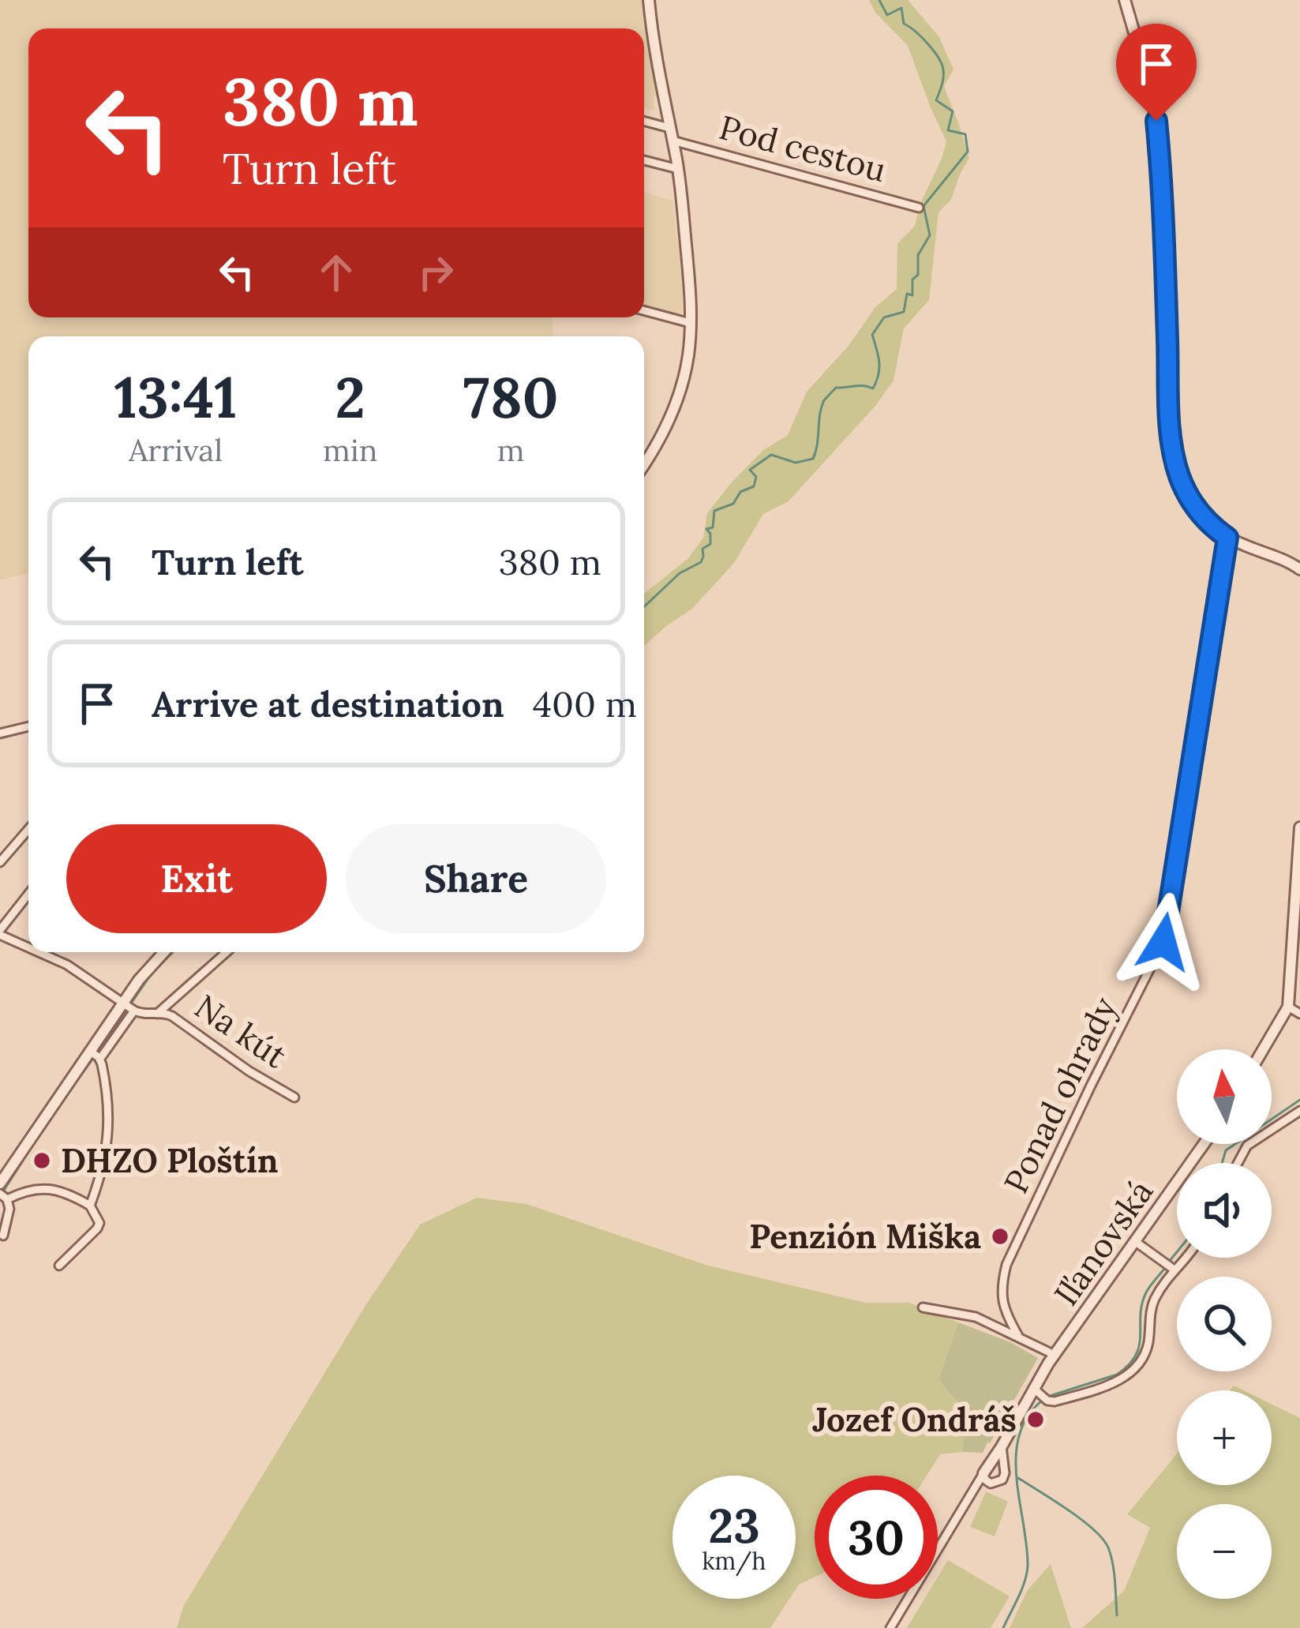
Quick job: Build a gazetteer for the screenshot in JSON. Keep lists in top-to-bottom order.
{
  "streets": {
    "street": [
      "Pod cestou",
      "Na kút",
      "Ponad ohrady",
      "Iľanovská"
    ]
  },
  "places": ["DHZO Ploštín", "Penzión Miška", "Jozef Ondráš"],
  "north": "top",
  "page": {
    "turn": ["380 m", "Turn left"],
    "eta": [
      "13:41",
      "Arrival",
      "2",
      "min",
      "780",
      "m"
    ],
    "list": [
      {
        "name": "Turn left",
        "value": "380 m"
      },
      {
        "name": "Arrive at destination",
        "value": "400 m"
      }
    ],
    "buttons": ["Exit", "Share"],
    "map_buttons": ["+", "−"],
    "speed": "23 km/h",
    "limit": "30"
  }
}
